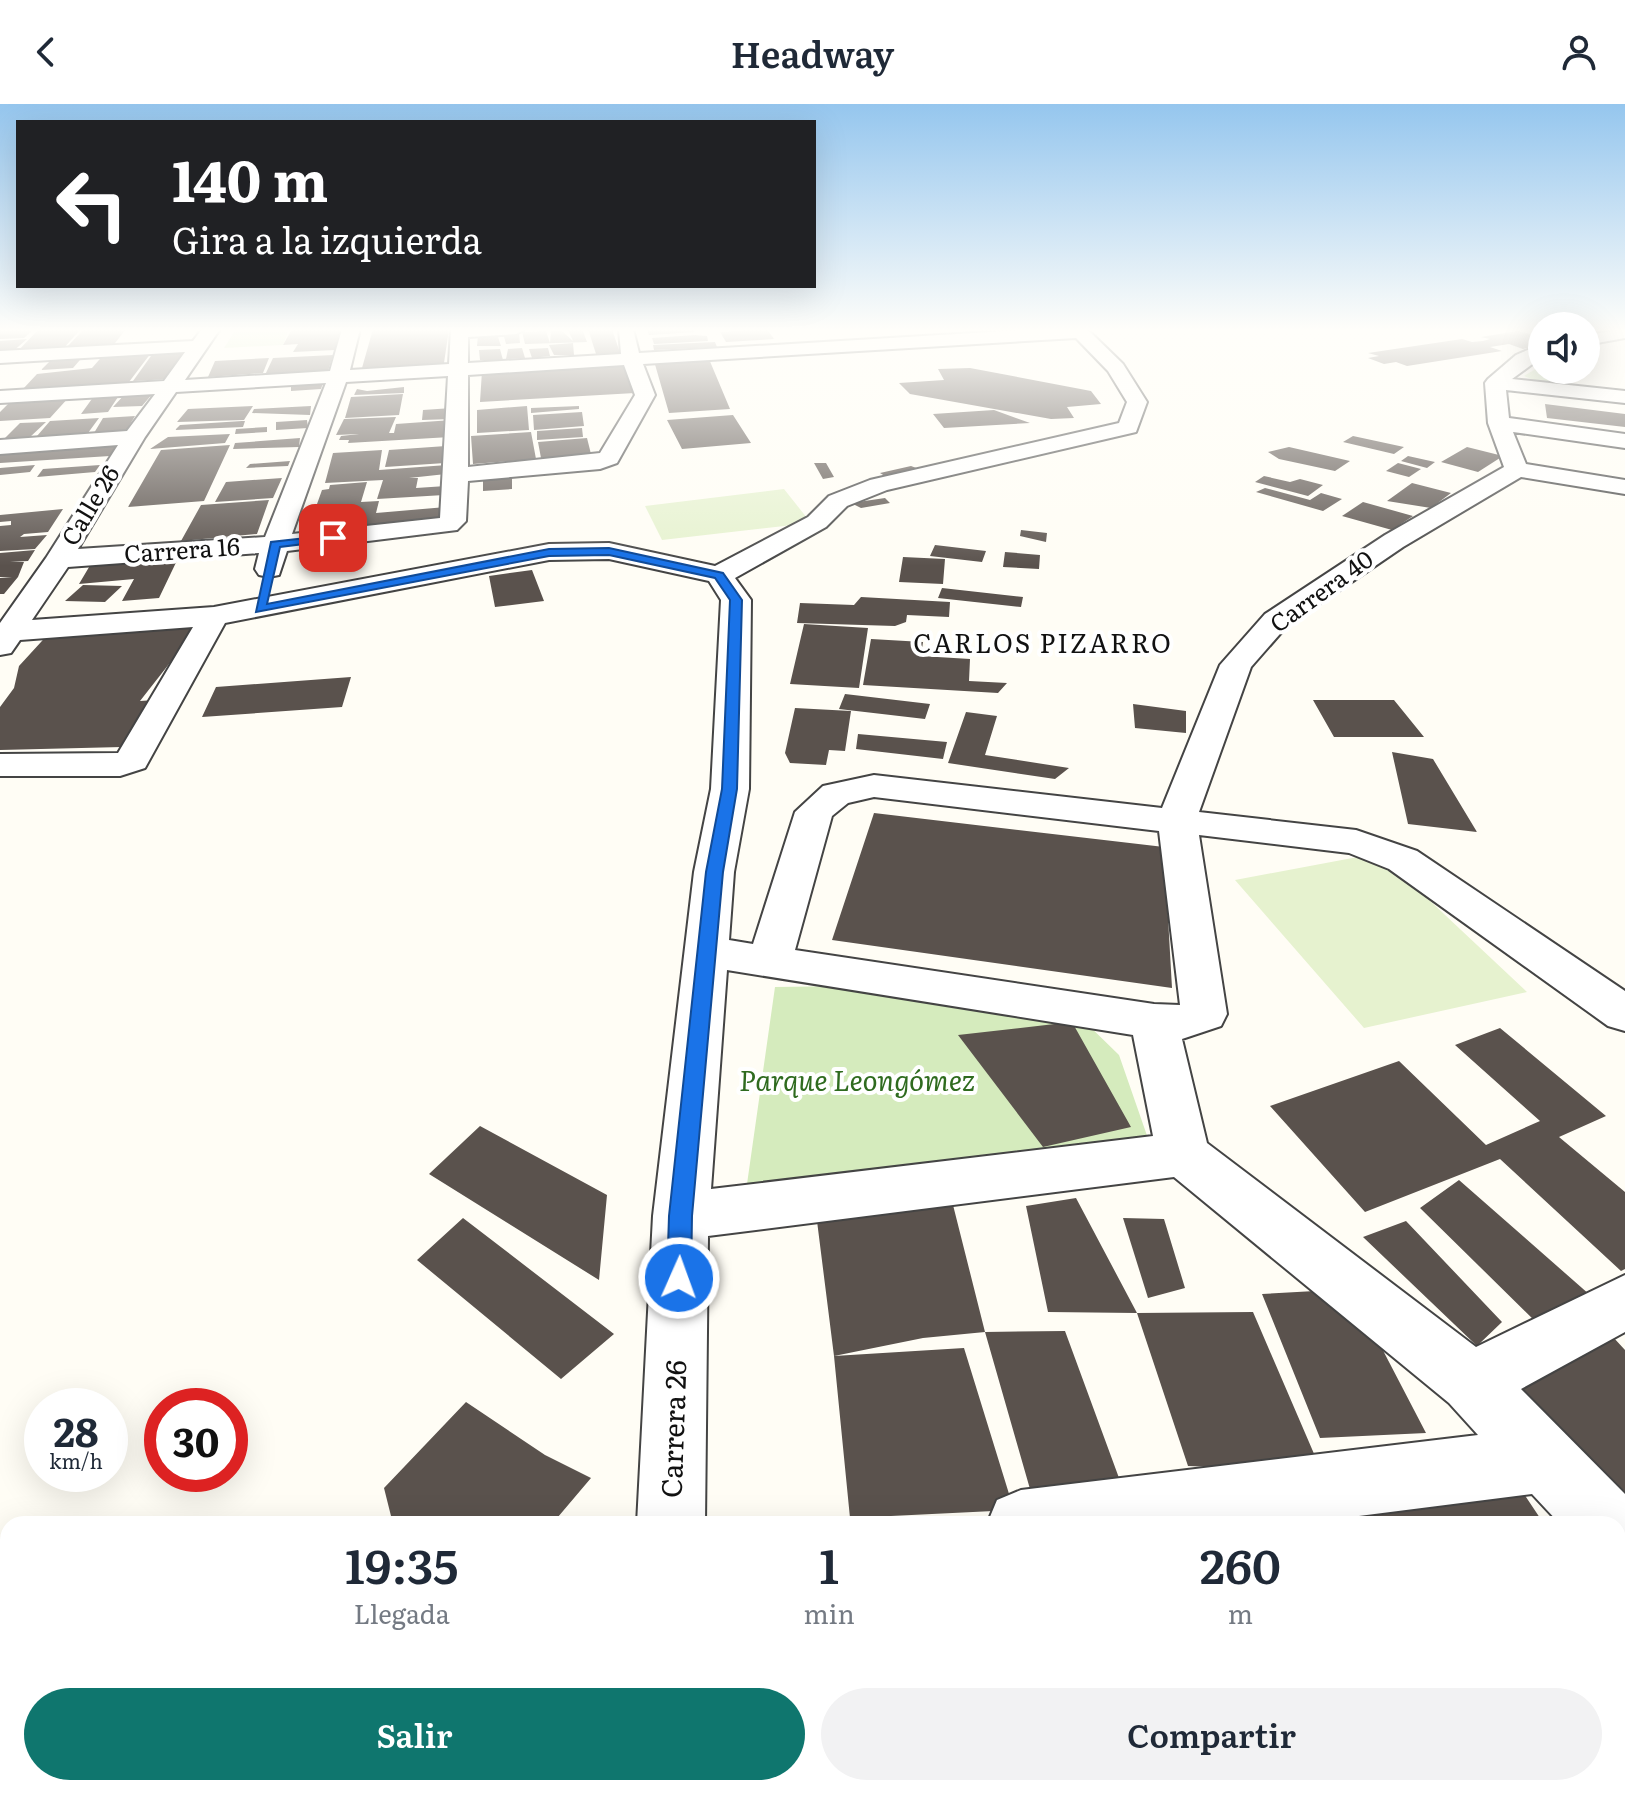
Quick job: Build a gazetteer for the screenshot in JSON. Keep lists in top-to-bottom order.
{
  "streets": {
    "street": [
      "Calle 26",
      "Carrera 16",
      "Carrera 40",
      "Carrera 26"
    ]
  },
  "crossings": [
    ["Calle 26", "Carrera 16"]
  ],
  "districts": ["CARLOS PIZARRO"],
  "parks": ["Parque Leongómez"],
  "page": {
    "header": "Headway",
    "turn": ["140 m", "Gira a la izquierda"],
    "speed": "28 km/h",
    "limit": "30",
    "eta": [
      "19:35",
      "Llegada",
      "1",
      "min",
      "260",
      "m"
    ],
    "buttons": ["Salir", "Compartir"]
  }
}
